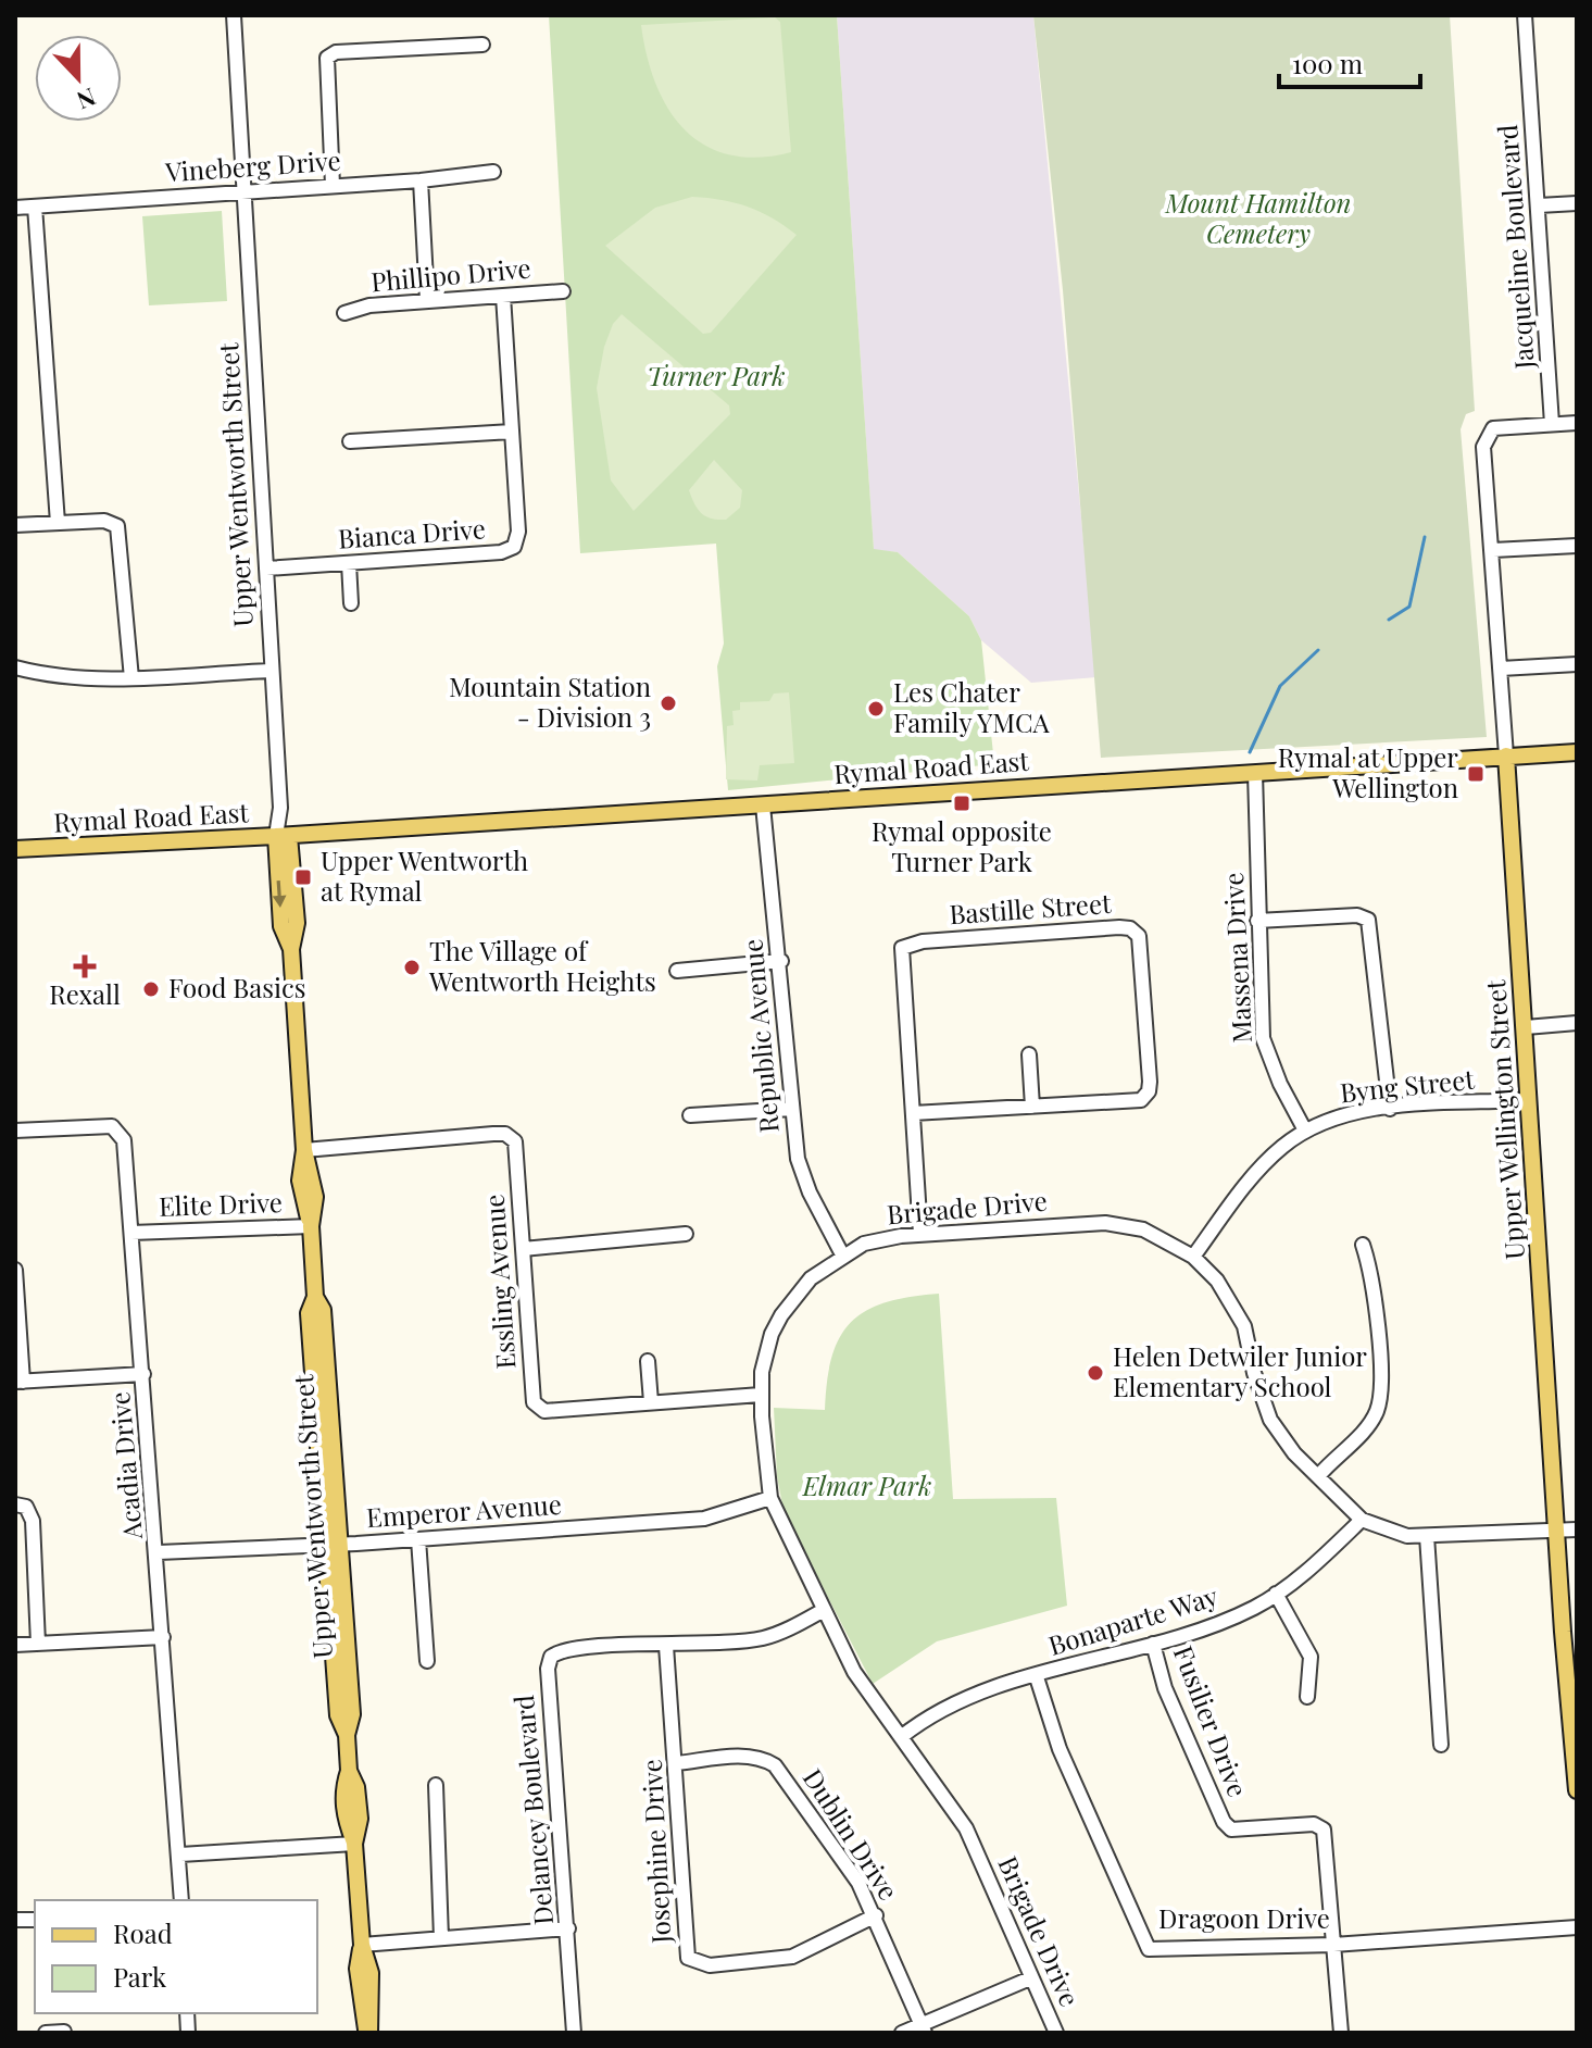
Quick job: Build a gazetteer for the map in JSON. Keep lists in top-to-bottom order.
{
  "streets": {
    "main road": ["Upper Wentworth Street", "Rymal Road East", "Upper Wellington Street"],
    "street": [
      "Vineberg Drive",
      "Jacqueline Boulevard",
      "Phillipo Drive",
      "Bianca Drive",
      "Bastille Street",
      "Massena Drive",
      "Republic Avenue",
      "Byng Street",
      "Elite Drive",
      "Brigade Drive",
      "Essling Avenue",
      "Acadia Drive",
      "Emperor Avenue",
      "Bonaparte Way",
      "Fusilier Drive",
      "Delancey Boulevard",
      "Dublin Drive",
      "Josephine Drive",
      "Dragoon Drive"
    ]
  },
  "crossings": [
    ["Vineberg Drive", "Upper Wentworth Street"],
    ["Jacqueline Boulevard", "Upper Wellington Street"],
    ["Phillipo Drive", "Bianca Drive"],
    ["Upper Wentworth Street", "Bianca Drive"],
    ["Upper Wentworth Street", "Rymal Road East"],
    ["Upper Wentworth Street", "Elite Drive"],
    ["Upper Wentworth Street", "Essling Avenue"],
    ["Upper Wentworth Street", "Emperor Avenue"],
    ["Rymal Road East", "Massena Drive"],
    ["Rymal Road East", "Republic Avenue"],
    ["Rymal Road East", "Upper Wellington Street"],
    ["Bastille Street", "Brigade Drive"],
    ["Massena Drive", "Byng Street"],
    ["Republic Avenue", "Brigade Drive"],
    ["Byng Street", "Upper Wellington Street"],
    ["Byng Street", "Brigade Drive"],
    ["Upper Wellington Street", "Brigade Drive"],
    ["Elite Drive", "Acadia Drive"],
    ["Brigade Drive", "Essling Avenue"],
    ["Brigade Drive", "Emperor Avenue"],
    ["Brigade Drive", "Bonaparte Way"],
    ["Brigade Drive", "Delancey Boulevard"],
    ["Acadia Drive", "Emperor Avenue"],
    ["Bonaparte Way", "Fusilier Drive"],
    ["Bonaparte Way", "Dragoon Drive"],
    ["Fusilier Drive", "Dragoon Drive"],
    ["Delancey Boulevard", "Josephine Drive"],
    ["Dublin Drive", "Josephine Drive"]
  ],
  "parks": ["Mount Hamilton Cemetery", "Turner Park", "Elmar Park"],
  "places": {
    "other": [
      "Mountain Station - Division 3",
      "Les Chater Family YMCA",
      "The Village of Wentworth Heights",
      "Food Basics",
      "Helen Detwiler Junior Elementary School"
    ],
    "transit": ["Rymal at Upper Wellington", "Rymal opposite Turner Park", "Upper Wentworth at Rymal"],
    "health": ["Rexall"]
  },
  "legend": ["Road", "Park"],
  "scale_bar": "100 m",
  "north": "bottom"
}
